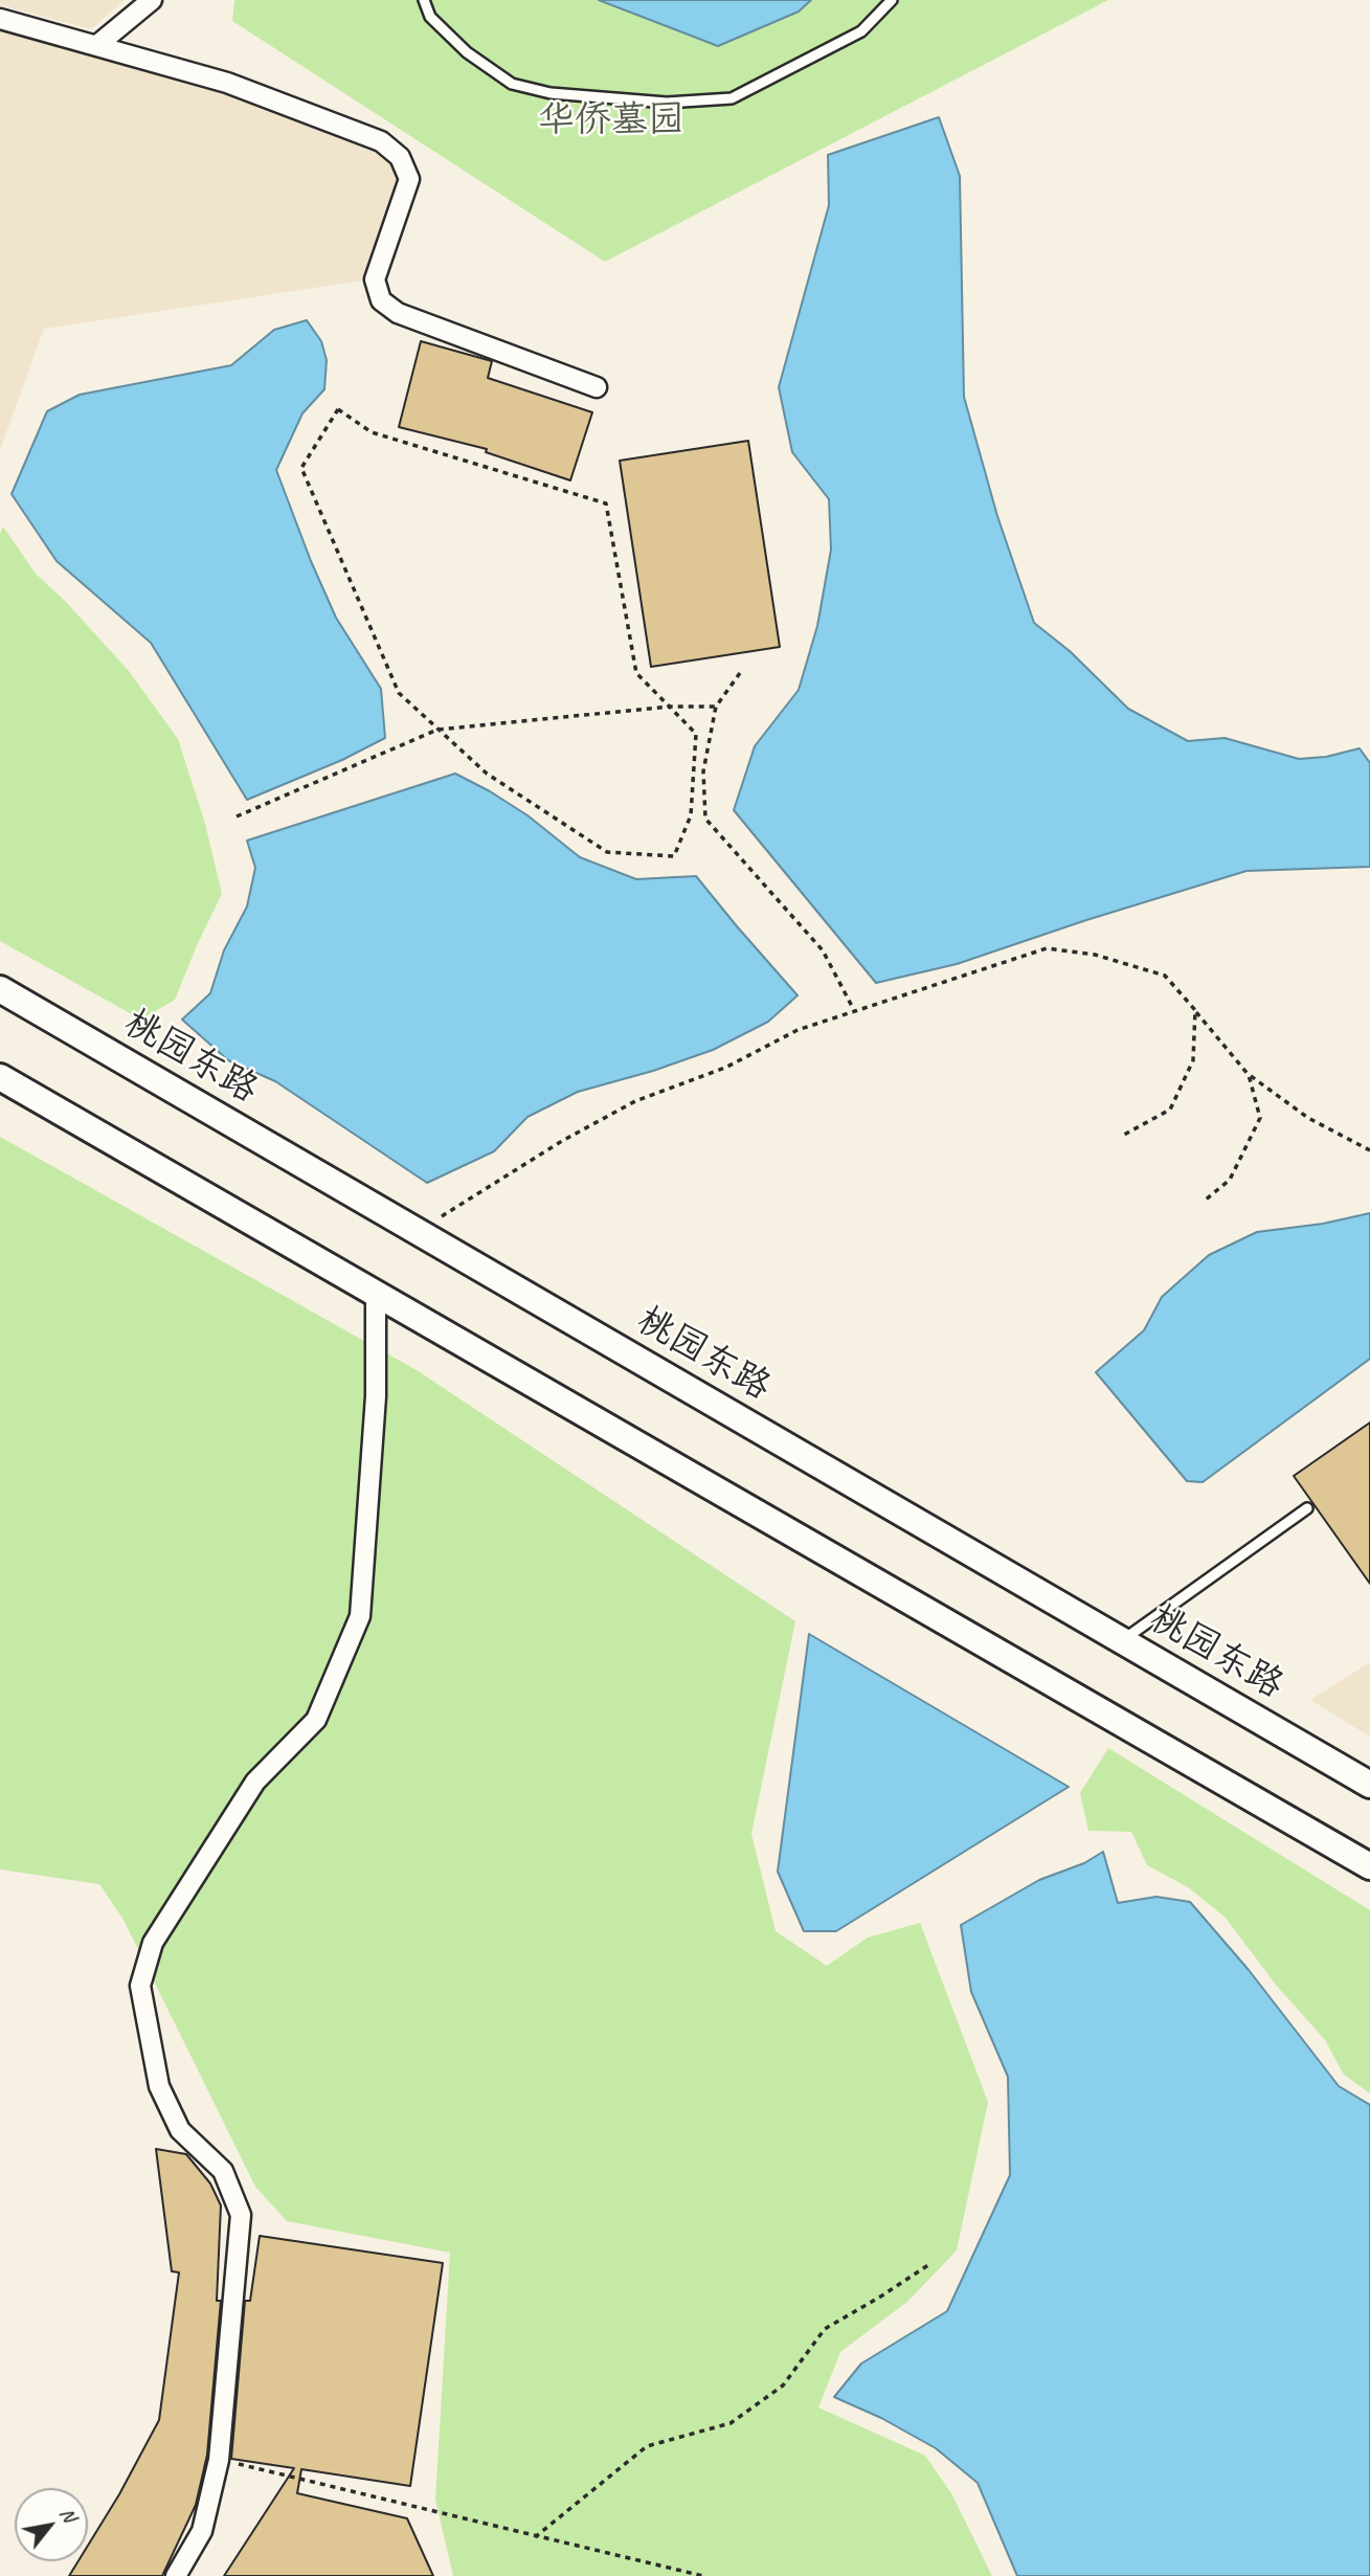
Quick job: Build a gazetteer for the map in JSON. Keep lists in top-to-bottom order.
{
  "streets": {
    "main road": ["桃园东路"]
  },
  "parks": ["华侨墓园"],
  "north": "top right"
}
